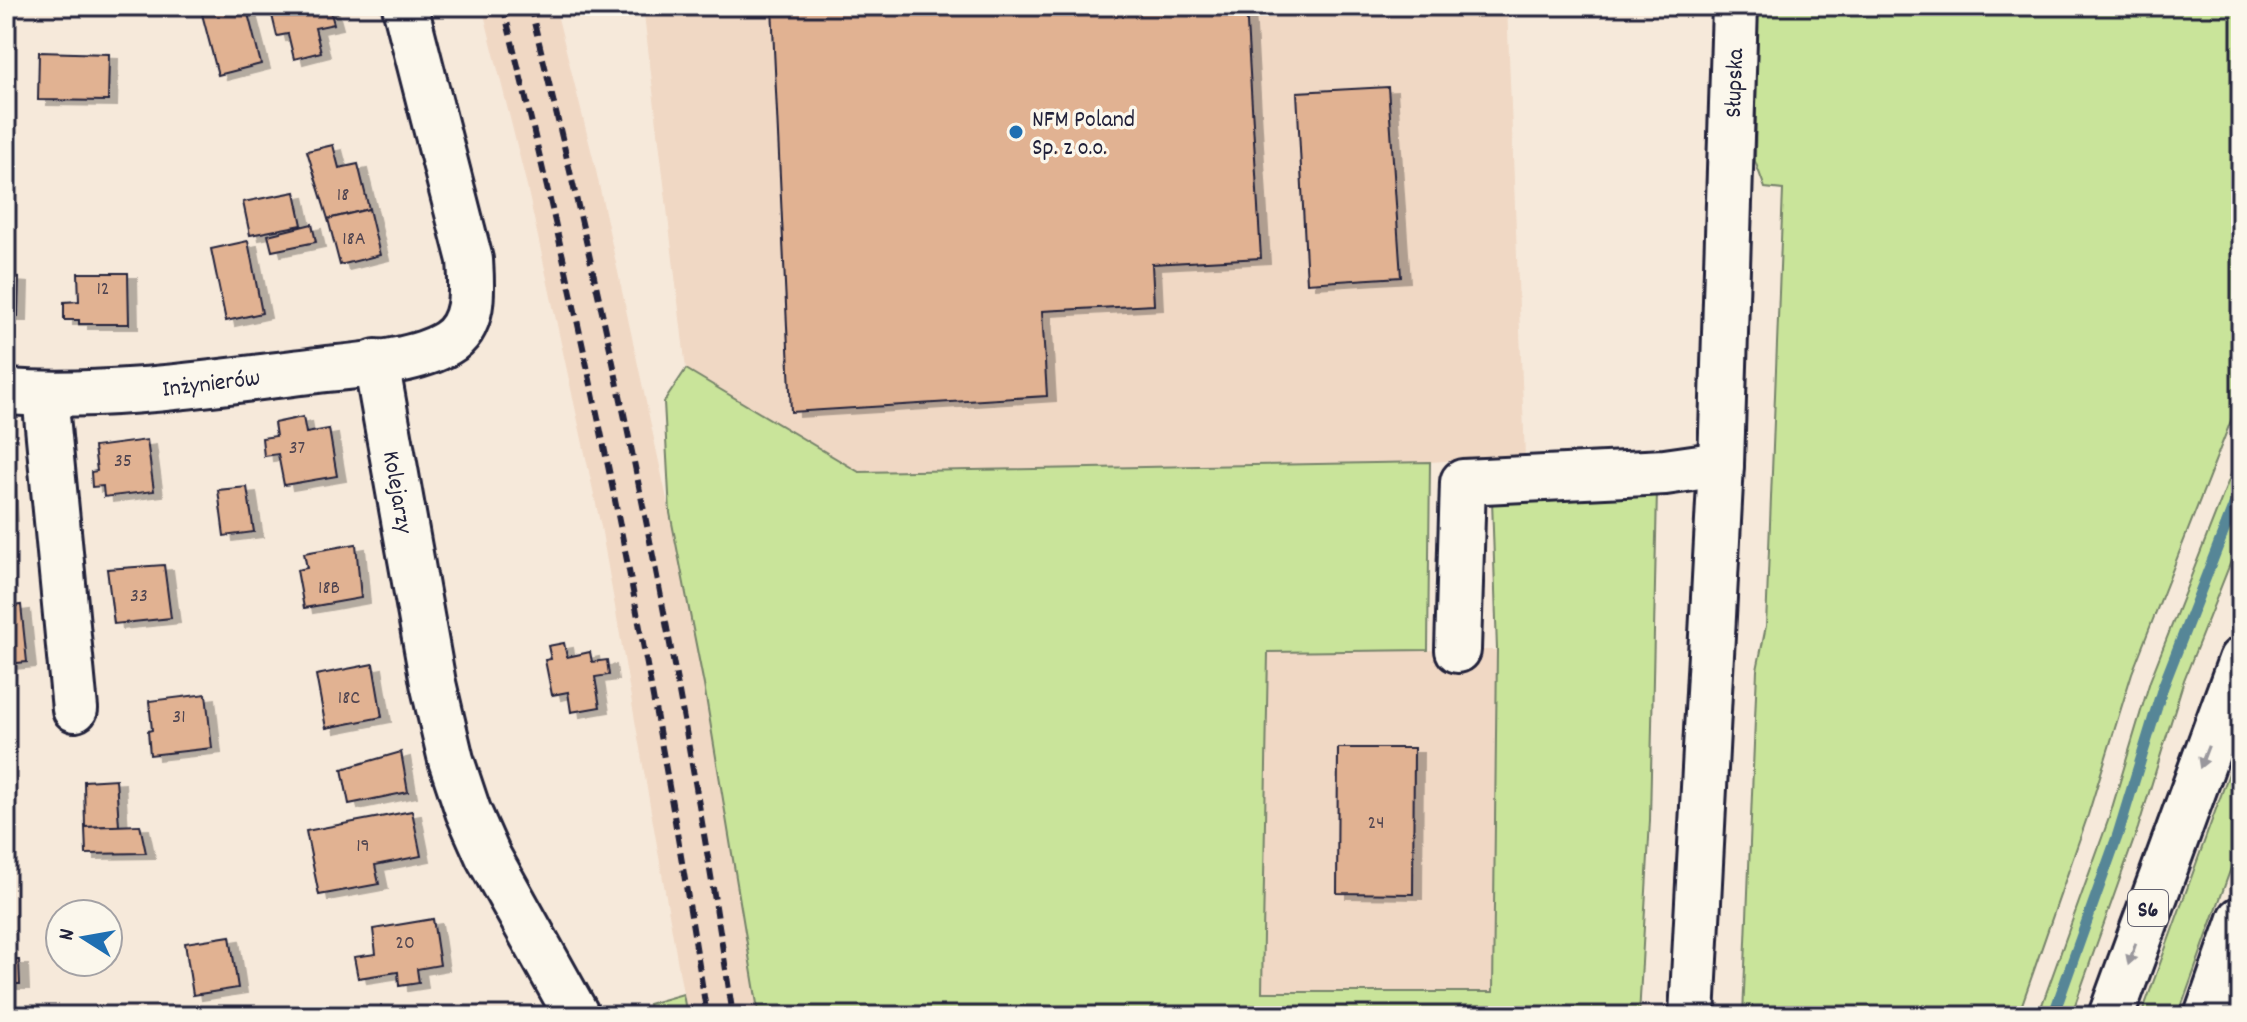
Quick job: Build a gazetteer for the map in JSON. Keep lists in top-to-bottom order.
{
  "streets": {
    "main road": [
      "Słupska",
      "Inżynierów",
      "Kolejarzy",
      "S6"
    ]
  },
  "crossings": [
    ["Inżynierów", "Kolejarzy"]
  ],
  "places": ["NFM Poland Sp. z o.o."],
  "house_numbers": [
    "18",
    "18A",
    "12",
    "37",
    "35",
    "18B",
    "33",
    "18C",
    "31",
    "24",
    "19",
    "20"
  ],
  "north": "left"
}
